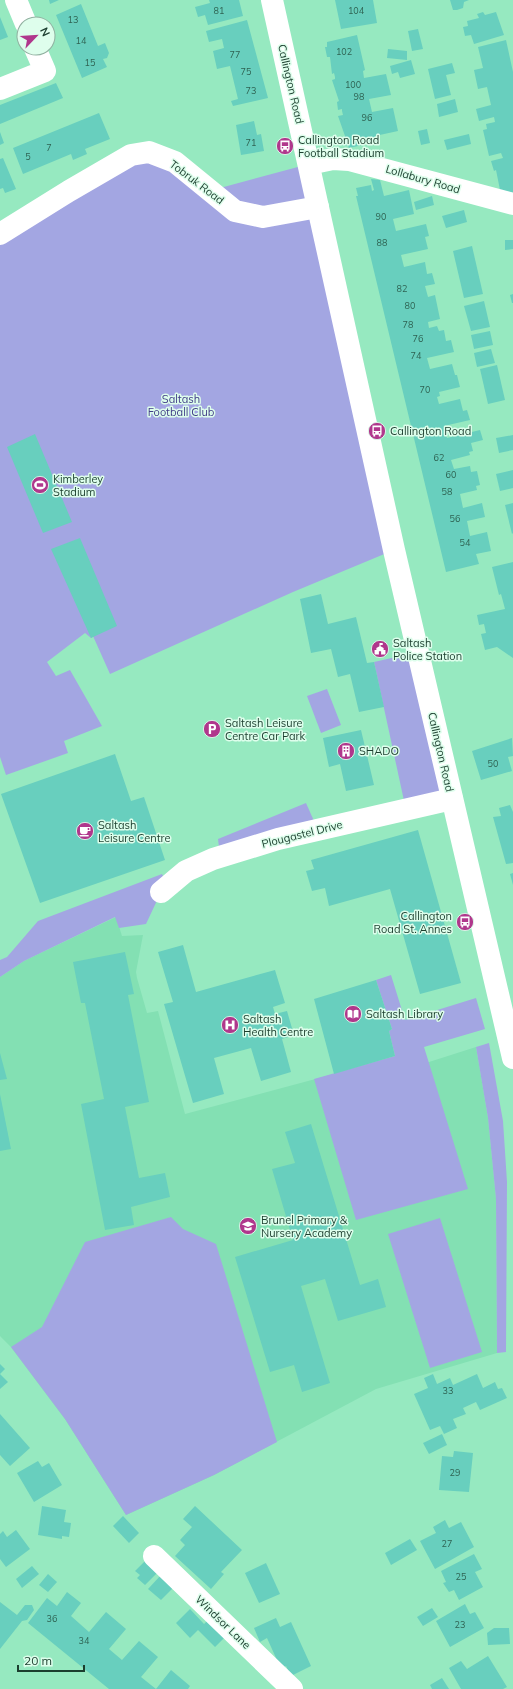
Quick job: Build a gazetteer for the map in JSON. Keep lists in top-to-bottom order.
{
  "streets": {
    "street": [
      "Callington Road",
      "Lollabury Road",
      "Tobruk Road",
      "Plougastel Drive",
      "Windsor Lane"
    ]
  },
  "crossings": [
    ["Callington Road", "Lollabury Road"],
    ["Callington Road", "Tobruk Road"],
    ["Callington Road", "Plougastel Drive"]
  ],
  "parks": ["Saltash Football Club"],
  "places": {
    "bus stop": ["Callington Road Football Stadium", "Callington Road", "Callington Road St. Annes"],
    "sports": ["Kimberley Stadium"],
    "public building": ["Saltash Police Station"],
    "parking": ["Saltash Leisure Centre Car Park"],
    "building": ["SHADO"],
    "cafe": ["Saltash Leisure Centre"],
    "library": ["Saltash Library"],
    "hospital": ["Saltash Health Centre"],
    "school or university": ["Brunel Primary & Nursery Academy"]
  },
  "house_numbers": [
    "81",
    "104",
    "13",
    "14",
    "102",
    "77",
    "15",
    "75",
    "100",
    "73",
    "98",
    "96",
    "71",
    "7",
    "5",
    "90",
    "88",
    "82",
    "80",
    "78",
    "76",
    "74",
    "70",
    "62",
    "60",
    "58",
    "56",
    "54",
    "50",
    "33",
    "29",
    "27",
    "25",
    "36",
    "23",
    "34"
  ],
  "scale_bar": "20 m",
  "north": "top right"
}
